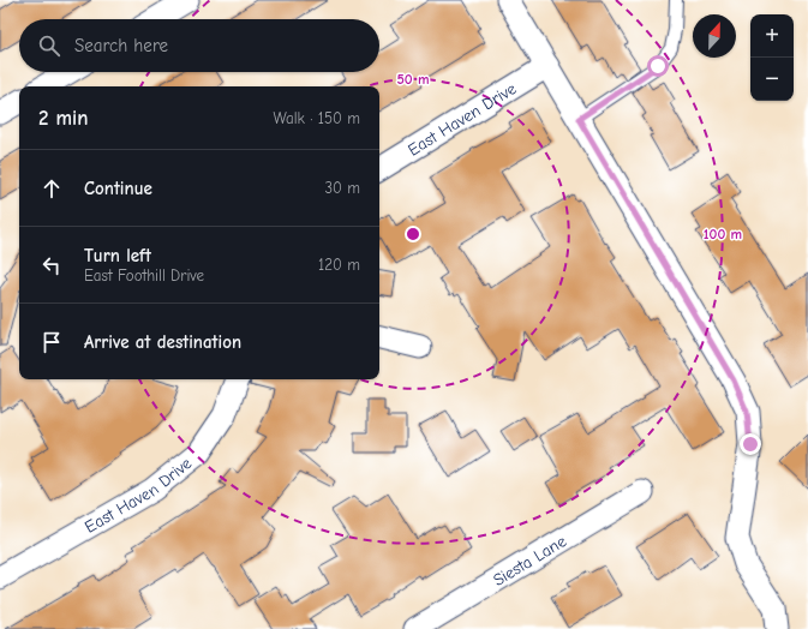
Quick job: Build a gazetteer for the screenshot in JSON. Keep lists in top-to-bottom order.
{
  "streets": {
    "street": ["East Haven Drive", "Siesta Lane"]
  },
  "north": "top",
  "page": {
    "map_buttons": ["+", "−"],
    "search": "Search here",
    "heading": ["2 min", "Walk · 150 m"],
    "list": [
      ["Continue", "30 m"],
      ["Turn left", "East Foothill Drive", "120 m"],
      "Arrive at destination"
    ]
  },
  "rings": ["50 m", "100 m"]
}
